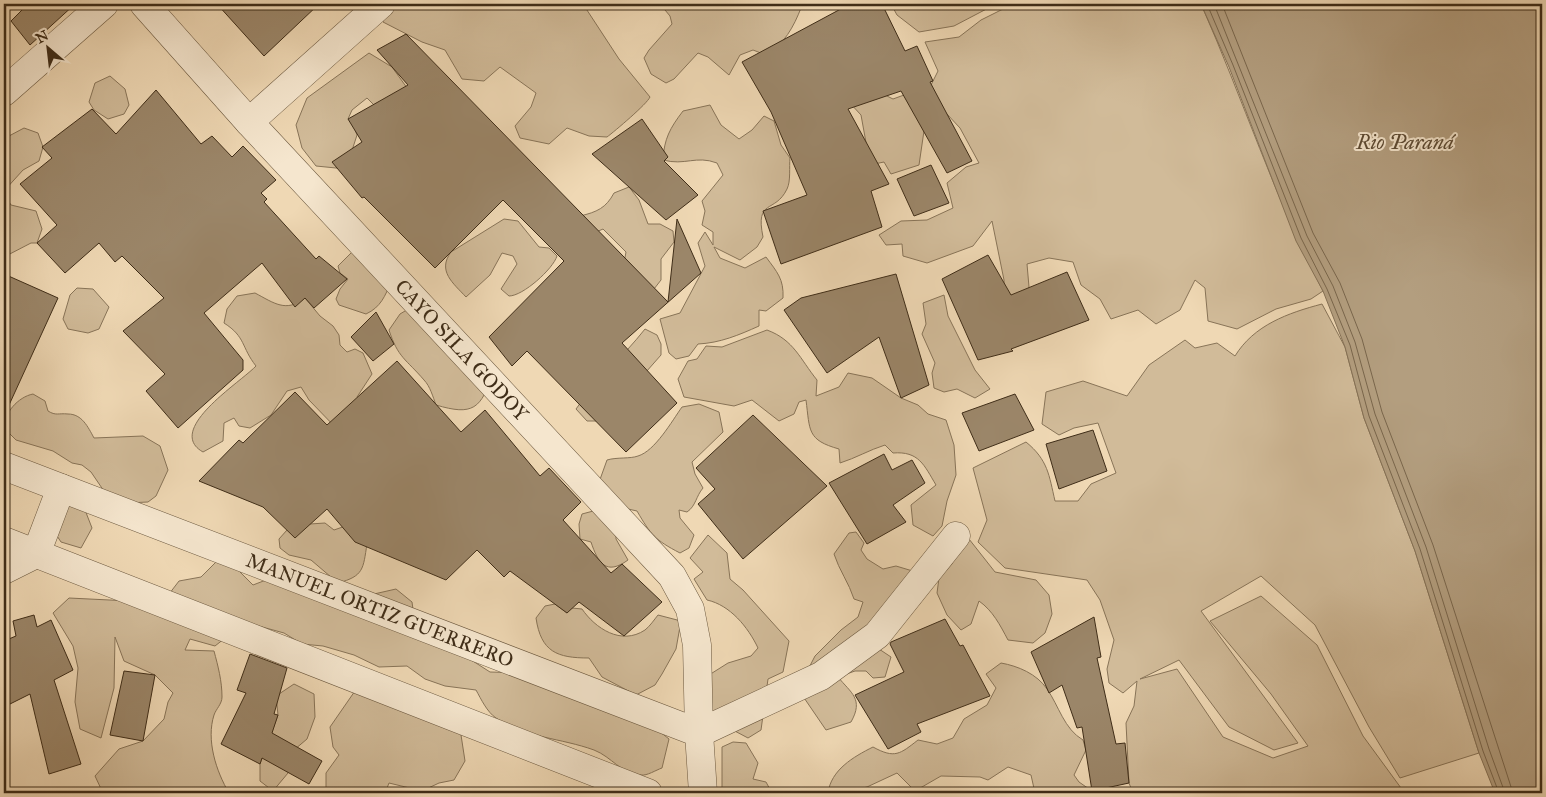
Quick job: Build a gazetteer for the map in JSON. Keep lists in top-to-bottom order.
{
  "streets": {
    "street": ["CAYO SILA GODOY", "MANUEL ORTIZ GUERRERO"]
  },
  "crossings": [
    ["CAYO SILA GODOY", "MANUEL ORTIZ GUERRERO"]
  ],
  "water": ["Rio Paraná"],
  "north": "top left"
}
